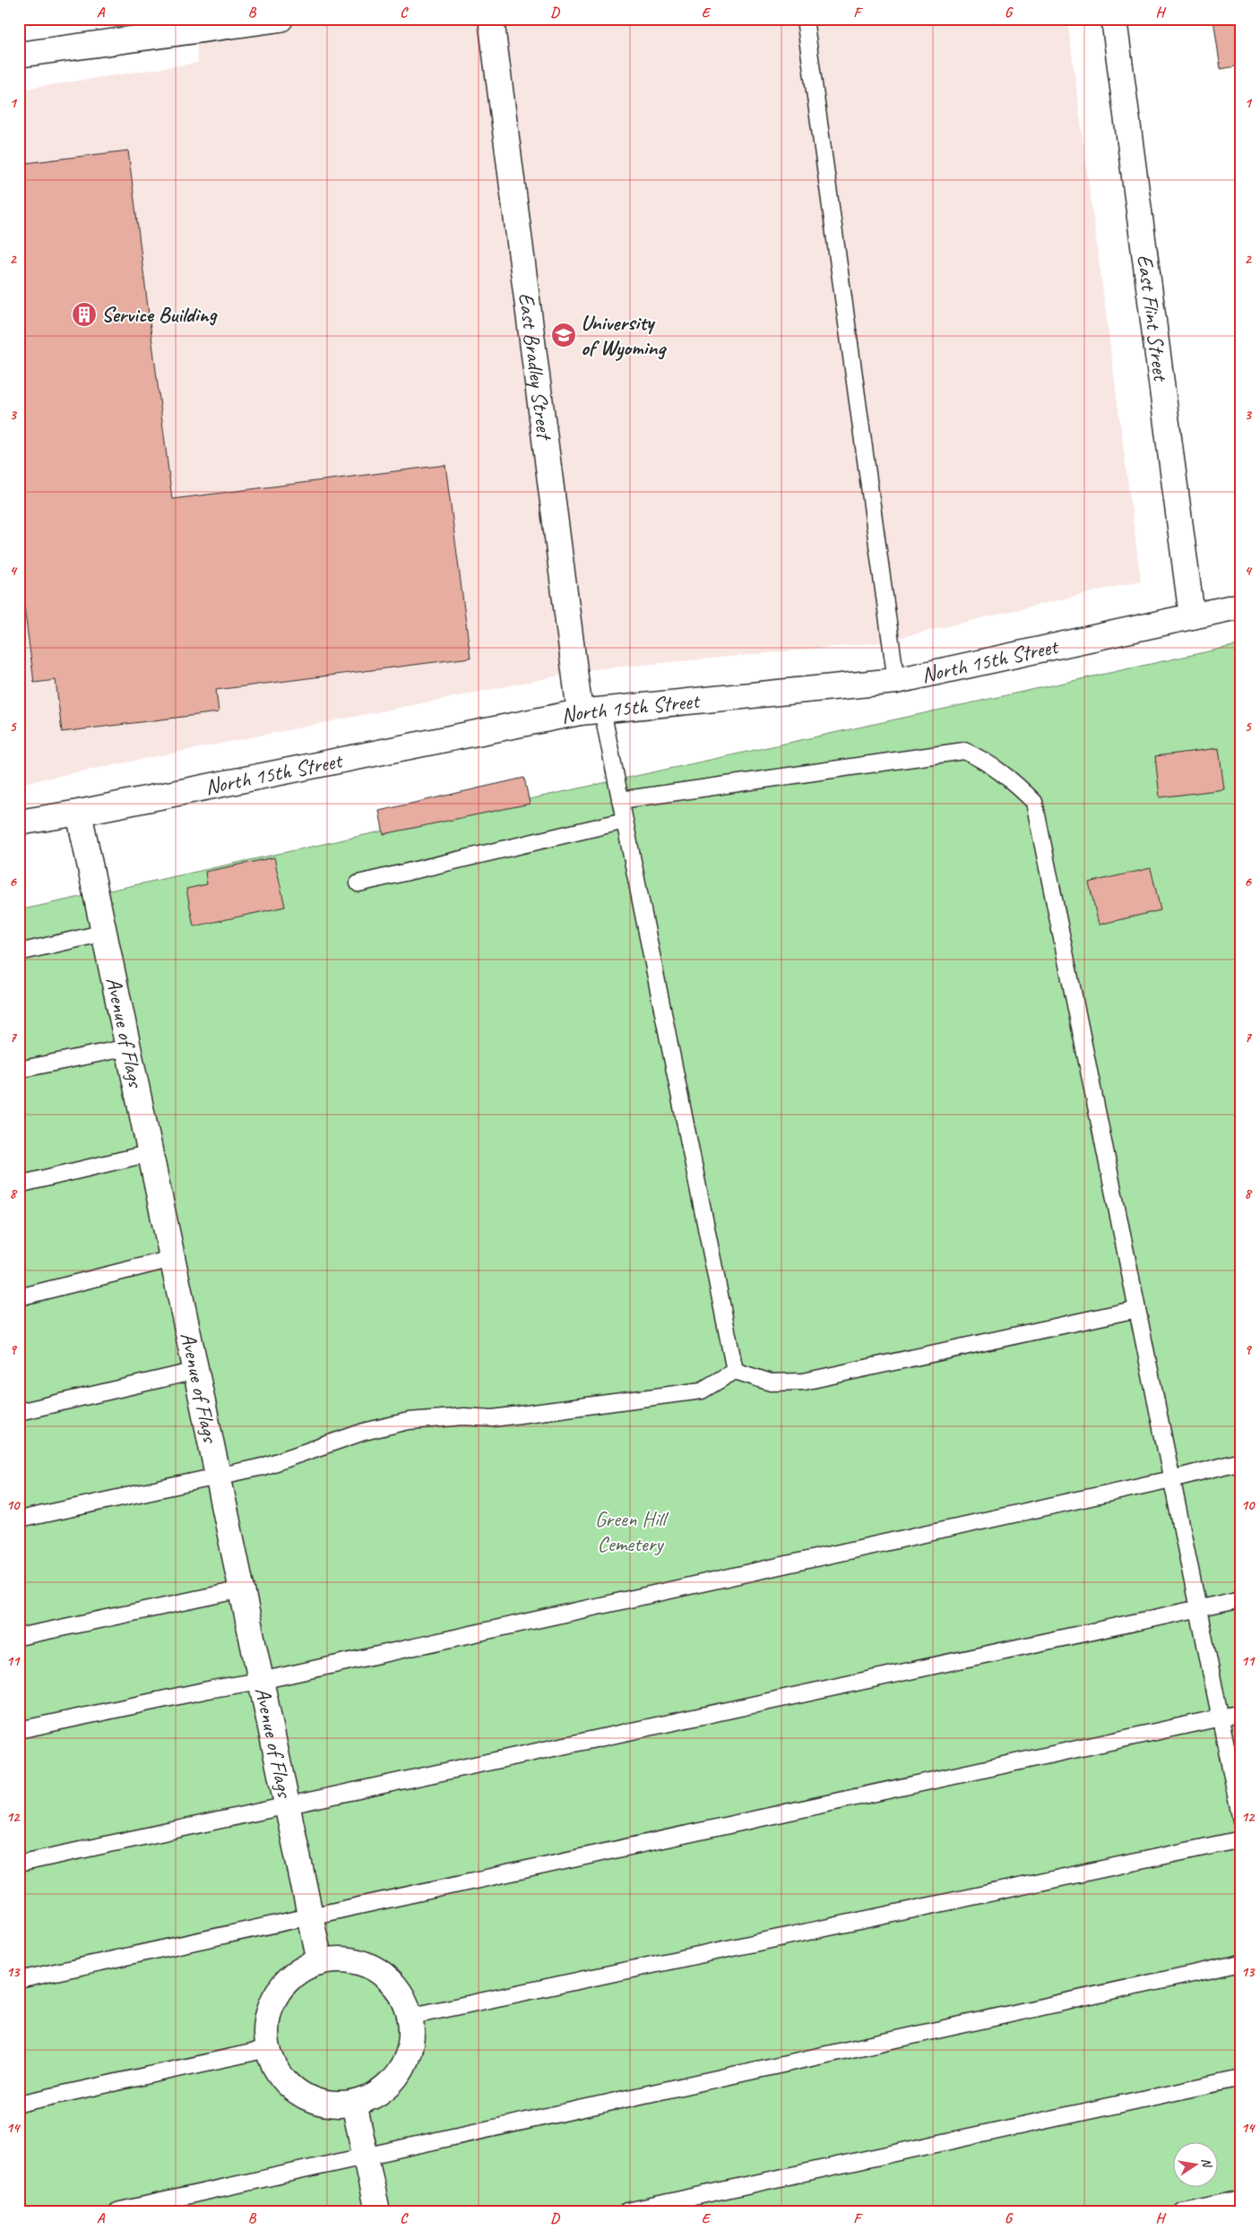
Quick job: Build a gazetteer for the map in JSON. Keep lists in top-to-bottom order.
{
  "streets": {
    "street": [
      "East Flint Street",
      "East Bradley Street",
      "North 15th Street",
      "Avenue of Flags"
    ]
  },
  "crossings": [
    ["East Flint Street", "North 15th Street"],
    ["East Bradley Street", "North 15th Street"],
    ["North 15th Street", "Avenue of Flags"]
  ],
  "parks": ["Green Hill Cemetery"],
  "places": {
    "building": ["Service Building"],
    "school or university": ["University of Wyoming"]
  },
  "north": "right",
  "grid": {
    "columns": [
      "A",
      "B",
      "C",
      "D",
      "E",
      "F",
      "G",
      "H"
    ],
    "rows": [
      "1",
      "2",
      "3",
      "4",
      "5",
      "6",
      "7",
      "8",
      "9",
      "10",
      "11",
      "12",
      "13",
      "14"
    ]
  }
}
